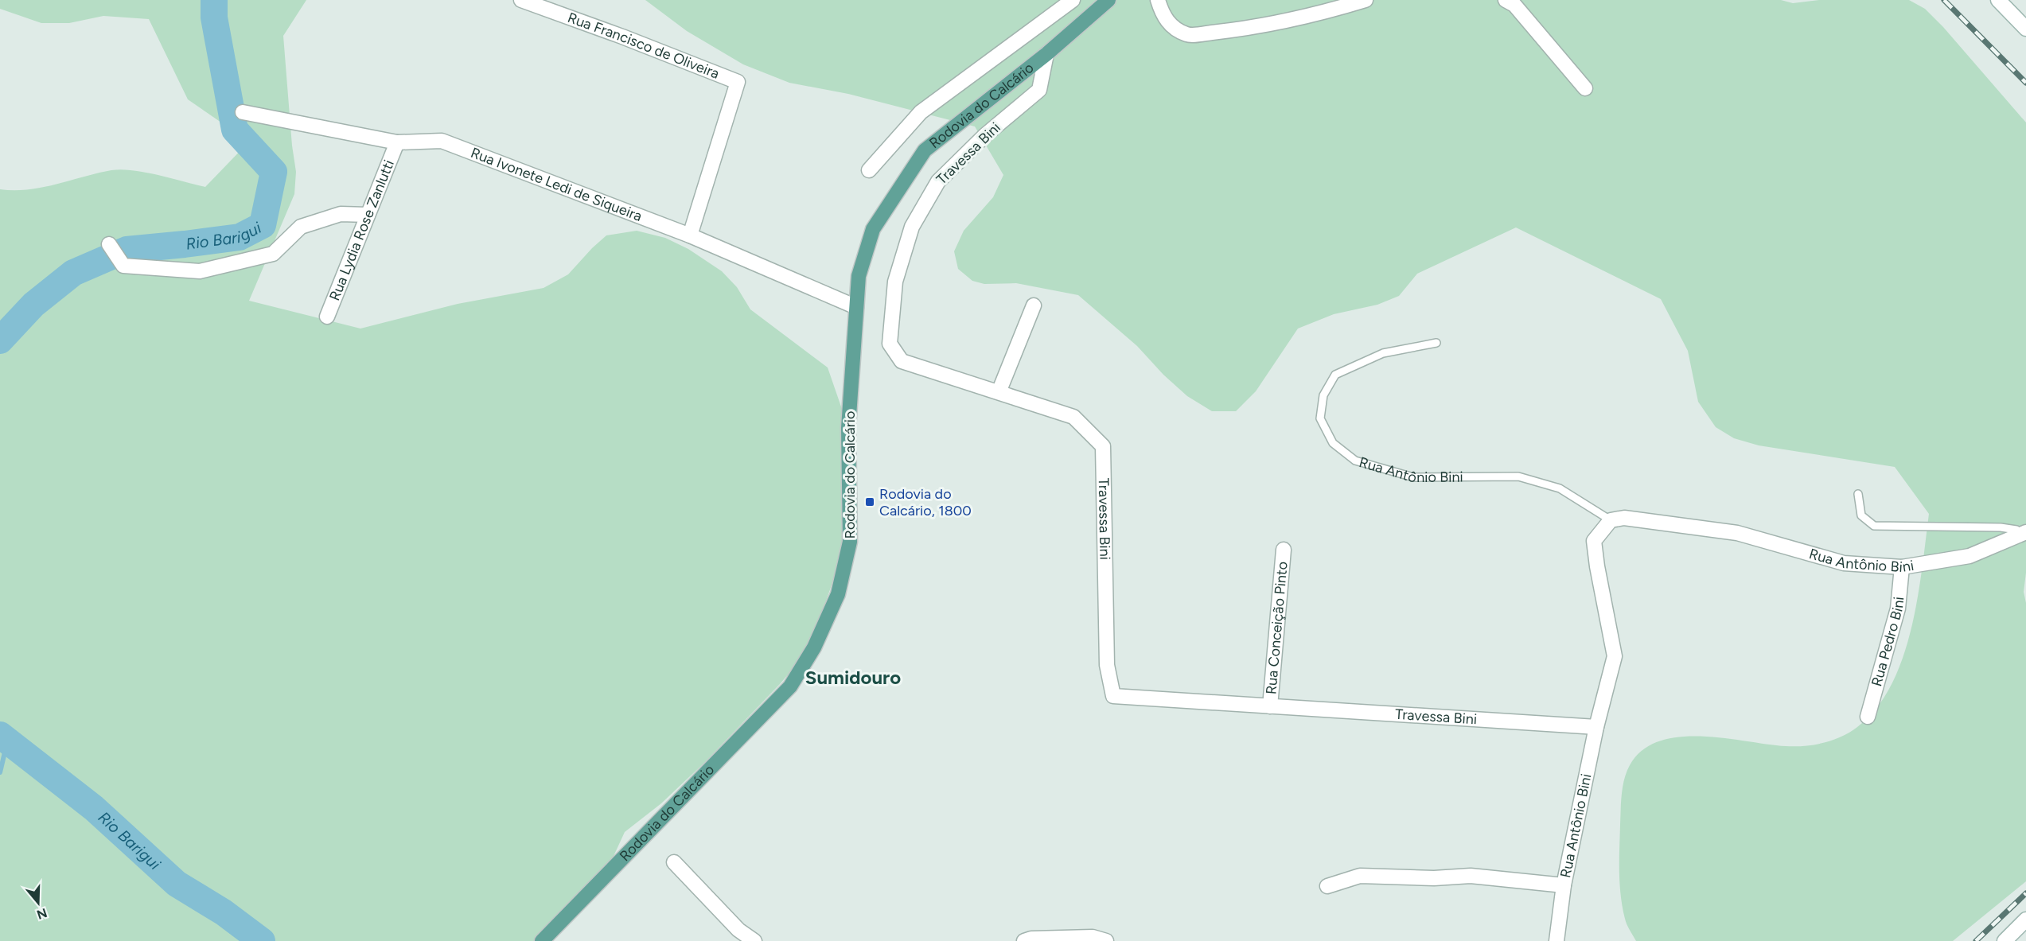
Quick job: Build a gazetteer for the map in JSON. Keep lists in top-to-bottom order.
{
  "streets": {
    "main road": ["Rodovia do Calcário"],
    "street": [
      "Rua Francisco de Oliveira",
      "Travessa Bini",
      "Rua Ivonete Ledi de Siqueira",
      "Rua Lydia Rose Zanlutti",
      "Rua Antônio Bini",
      "Rua Conceição Pinto",
      "Rua Pedro Bini"
    ]
  },
  "crossings": [
    ["Rua Francisco de Oliveira", "Rua Ivonete Ledi de Siqueira"],
    ["Rodovia do Calcário", "Travessa Bini"],
    ["Rodovia do Calcário", "Rua Ivonete Ledi de Siqueira"],
    ["Travessa Bini", "Rua Antônio Bini"],
    ["Travessa Bini", "Rua Conceição Pinto"],
    ["Rua Ivonete Ledi de Siqueira", "Rua Lydia Rose Zanlutti"],
    ["Rua Antônio Bini", "Rua Pedro Bini"]
  ],
  "districts": ["Sumidouro"],
  "water": ["Rio Barigui"],
  "places": {
    "transit": ["Rodovia do Calcário, 1800"]
  },
  "north": "bottom"
}
